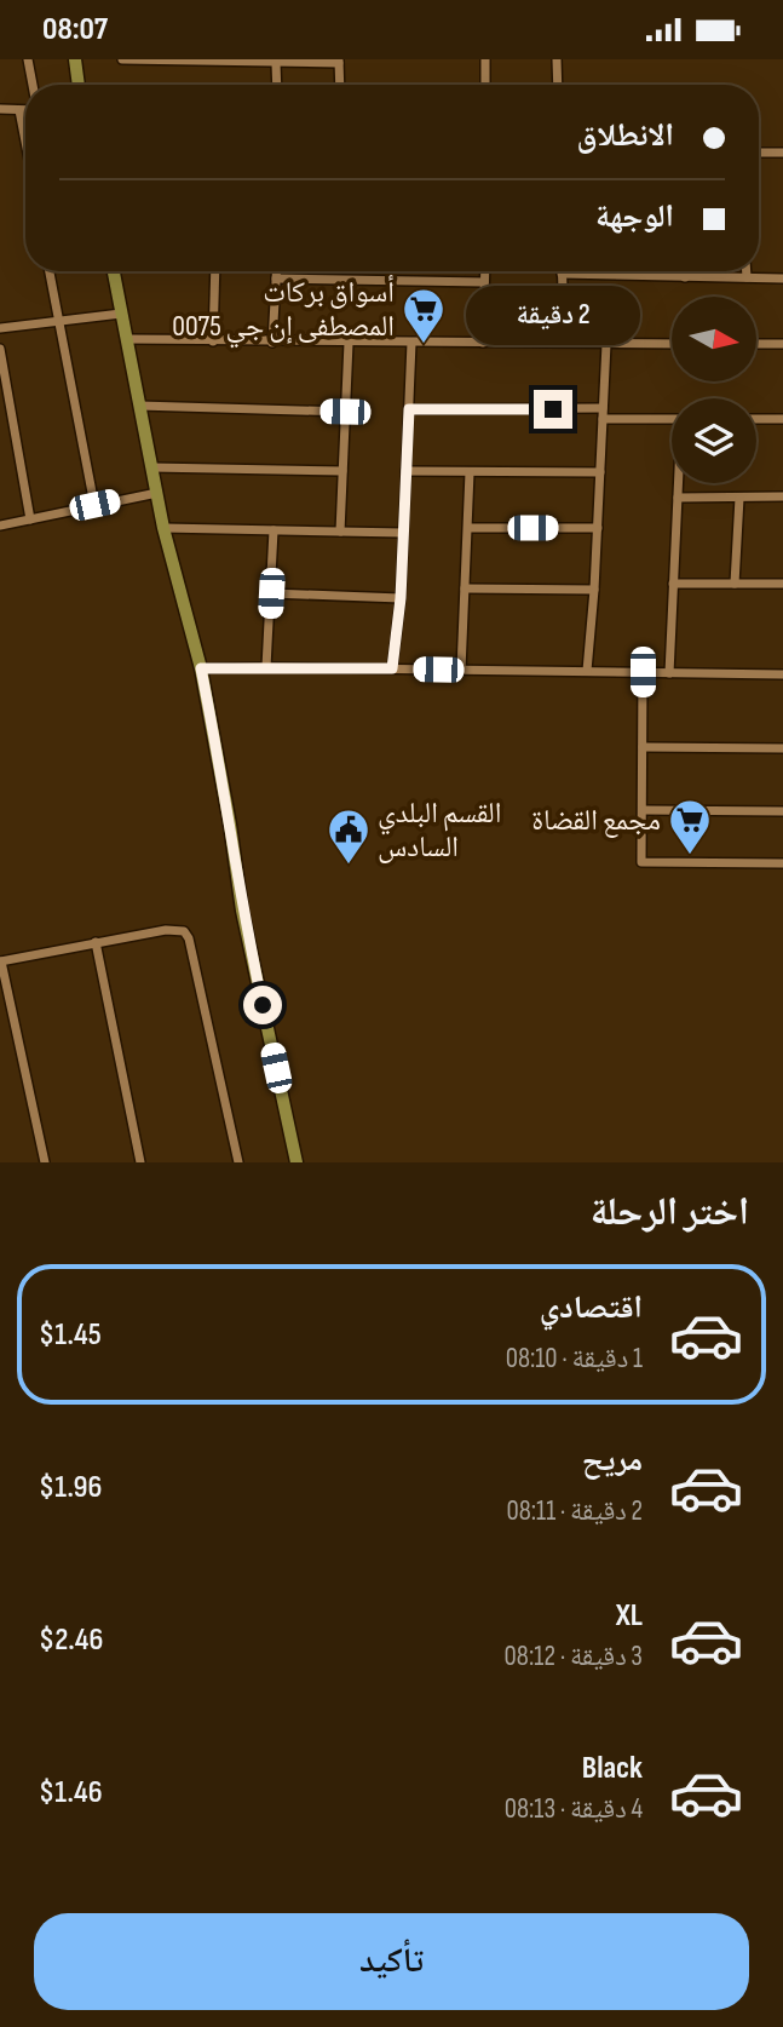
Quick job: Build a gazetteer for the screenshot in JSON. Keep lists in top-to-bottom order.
{
  "places": {
    "supermarket": ["أسواق بركات المصطفی إن جي 0075", "مجمع القضاة"],
    "public building": ["القسم البلدي السادس"]
  },
  "north": "right",
  "page": {
    "status": "08:07",
    "banner": ["الانطلاق", "الوجهة"],
    "bubble": "2 دقيقة",
    "heading": "اختر الرحلة",
    "list": [
      {
        "name": "اقتصادي",
        "note": "1 دقيقة · 08:10",
        "value": "$1.45"
      },
      {
        "name": "مريح",
        "note": "2 دقيقة · 08:11",
        "value": "$1.96"
      },
      {
        "name": "XL",
        "note": "3 دقيقة · 08:12",
        "value": "$2.46"
      },
      {
        "name": "Black",
        "note": "4 دقيقة · 08:13",
        "value": "$1.46"
      }
    ],
    "buttons": "تأكيد"
  }
}
